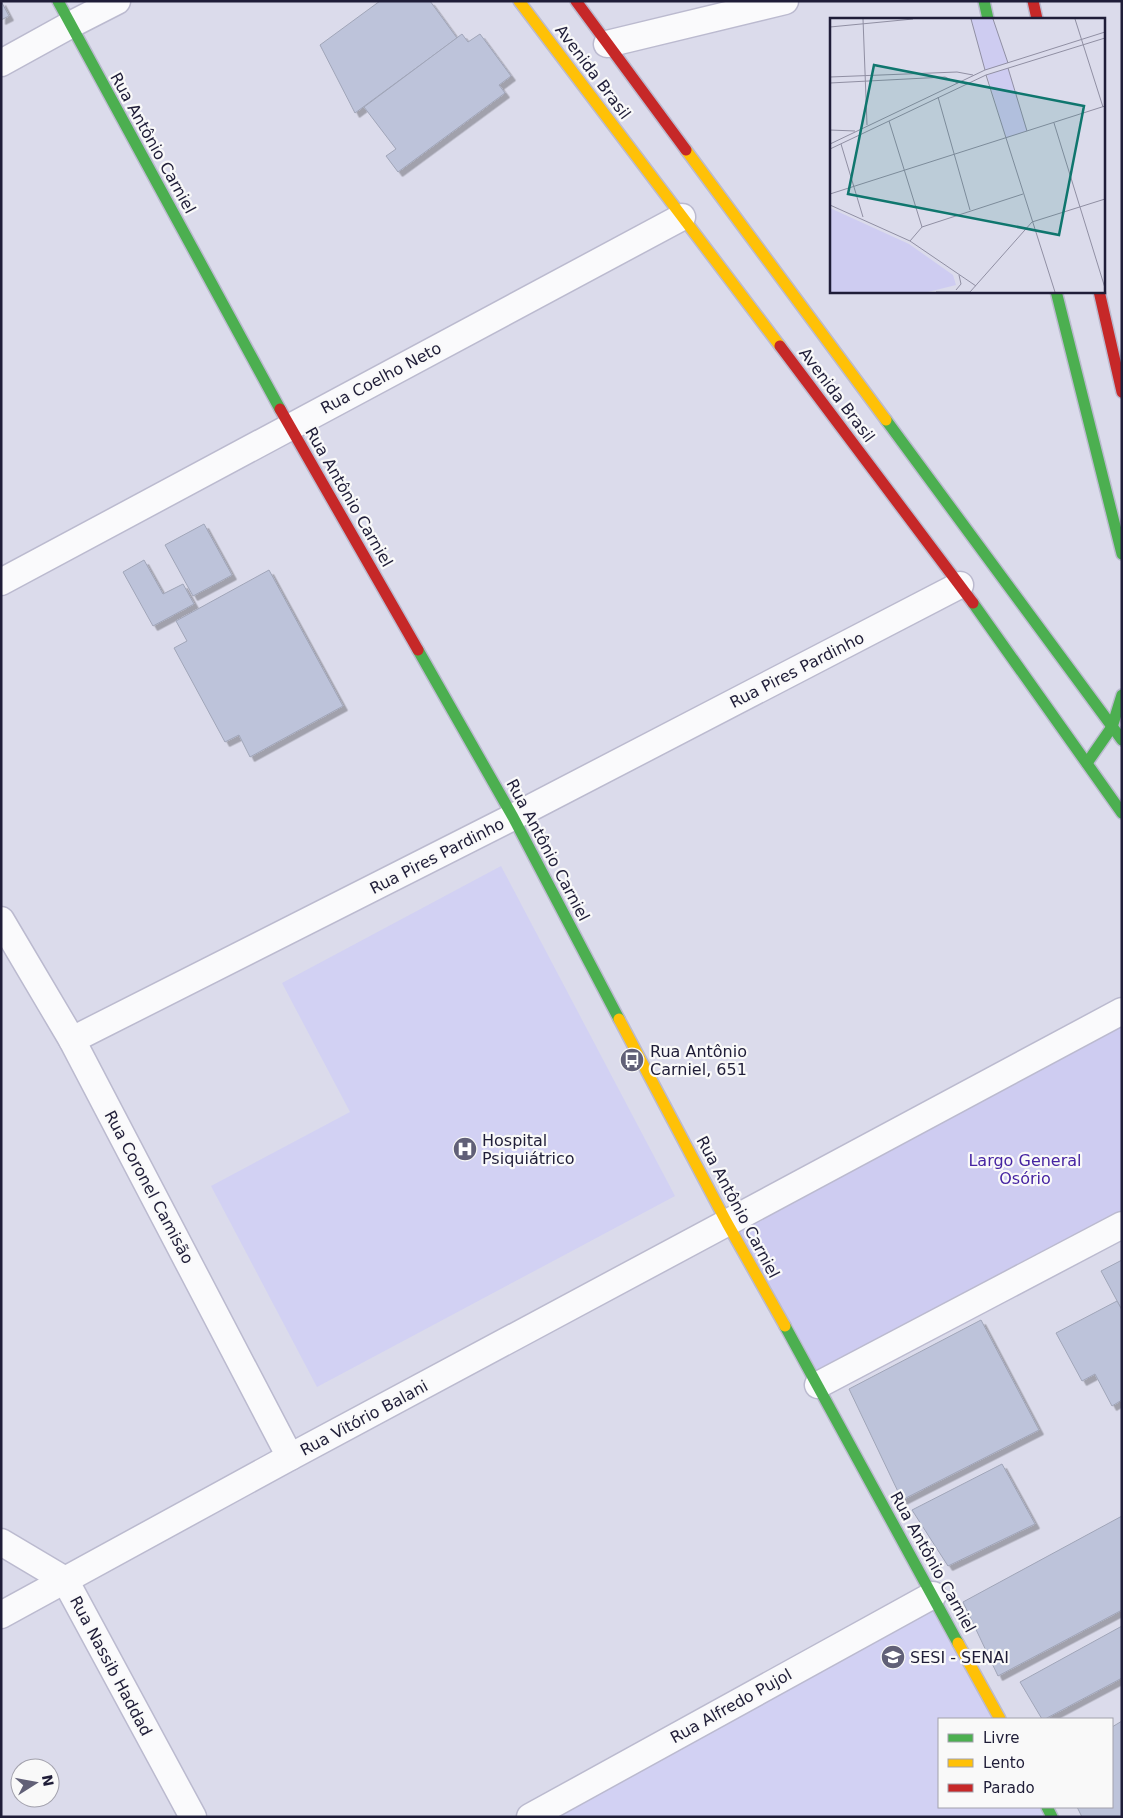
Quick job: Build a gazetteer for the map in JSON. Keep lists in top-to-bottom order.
{
  "streets": {
    "main road": ["Avenida Brasil", "Rua Antônio Carniel"],
    "street": [
      "Rua Coelho Neto",
      "Rua Pires Pardinho",
      "Rua Coronel Camisão",
      "Rua Vitório Balani",
      "Rua Nassib Haddad",
      "Rua Alfredo Pujol"
    ]
  },
  "crossings": [
    ["Avenida Brasil", "Rua Coelho Neto"],
    ["Avenida Brasil", "Rua Pires Pardinho"],
    ["Rua Antônio Carniel", "Rua Coelho Neto"],
    ["Rua Antônio Carniel", "Rua Pires Pardinho"],
    ["Rua Antônio Carniel", "Rua Vitório Balani"],
    ["Rua Antônio Carniel", "Rua Alfredo Pujol"],
    ["Rua Pires Pardinho", "Rua Coronel Camisão"],
    ["Rua Coronel Camisão", "Rua Vitório Balani"],
    ["Rua Vitório Balani", "Rua Nassib Haddad"]
  ],
  "parks": ["Largo General Osório"],
  "places": {
    "bus stop": ["Rua Antônio Carniel, 651"],
    "hospital": ["Hospital Psiquiátrico"],
    "school or university": ["SESI - SENAI"]
  },
  "legend": ["Livre", "Lento", "Parado"],
  "north": "right"
}
